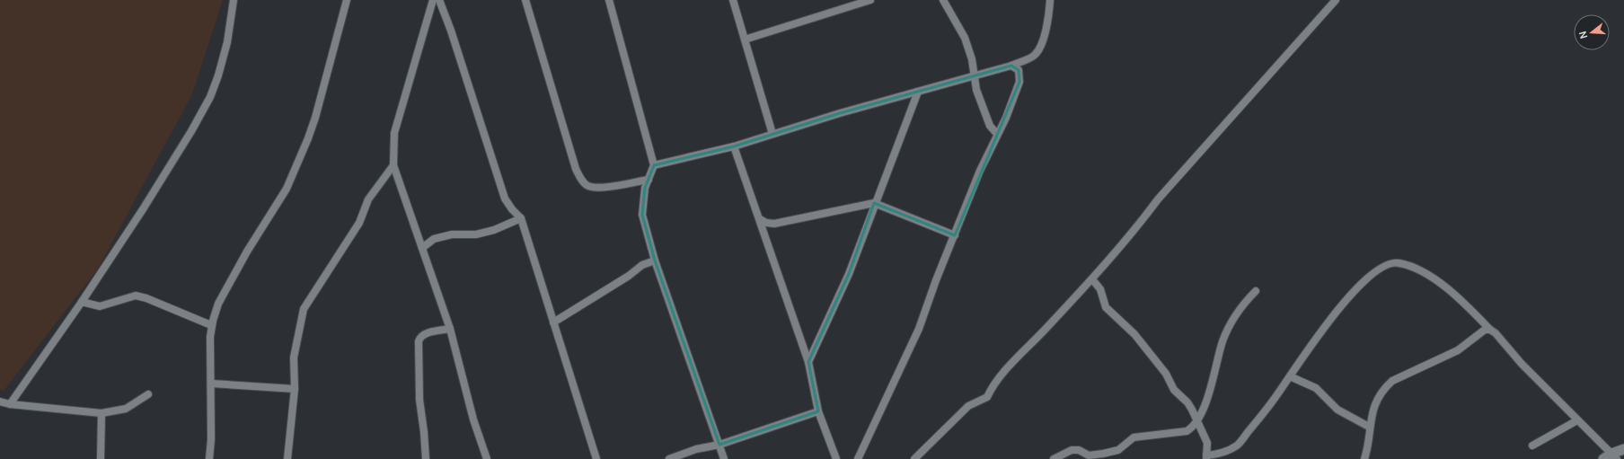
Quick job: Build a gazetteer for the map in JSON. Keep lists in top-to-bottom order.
{
  "north": "left"
}
